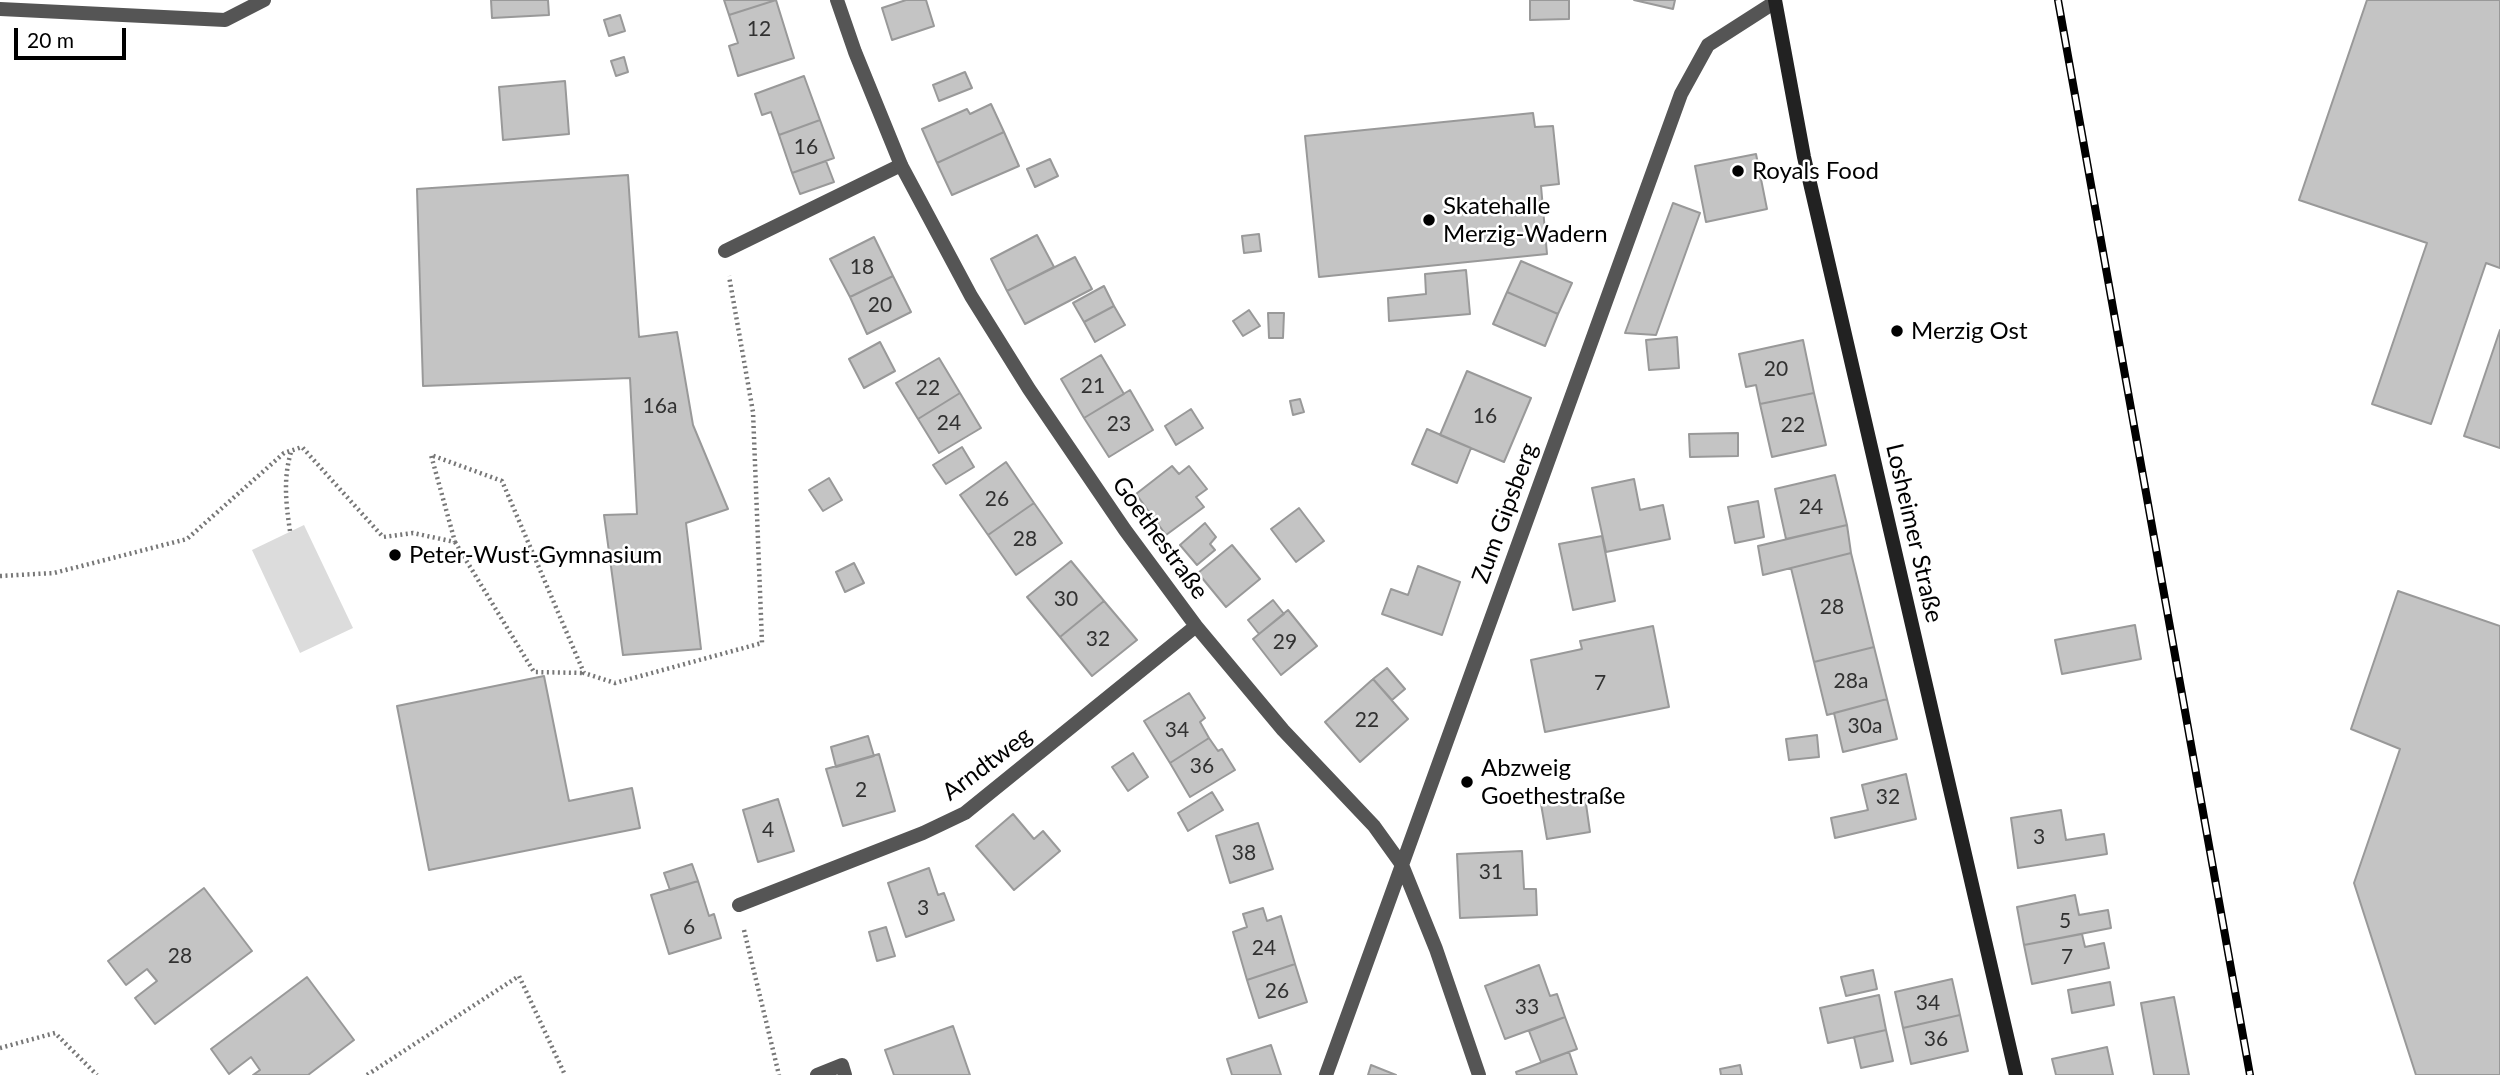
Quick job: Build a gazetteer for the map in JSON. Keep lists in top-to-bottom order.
{
  "streets": {
    "main road": ["Losheimer Straße"],
    "street": ["Zum Gipsberg", "Goethestraße", "Arndtweg"]
  },
  "crossings": [
    ["Zum Gipsberg", "Losheimer Straße"],
    ["Zum Gipsberg", "Goethestraße"],
    ["Goethestraße", "Arndtweg"]
  ],
  "places": [
    "Royals Food",
    "Skatehalle Merzig-Wadern",
    "Merzig Ost",
    "Peter-Wust-Gymnasium",
    "Abzweig Goethestraße"
  ],
  "house_numbers": [
    "12",
    "16",
    "18",
    "20",
    "20",
    "21",
    "22",
    "16a",
    "16",
    "24",
    "23",
    "22",
    "26",
    "24",
    "28",
    "30",
    "28",
    "32",
    "29",
    "28a",
    "7",
    "22",
    "30a",
    "34",
    "36",
    "2",
    "32",
    "4",
    "3",
    "38",
    "31",
    "3",
    "5",
    "6",
    "24",
    "28",
    "7",
    "26",
    "34",
    "33",
    "36"
  ],
  "scale_bar": "20 m"
}
